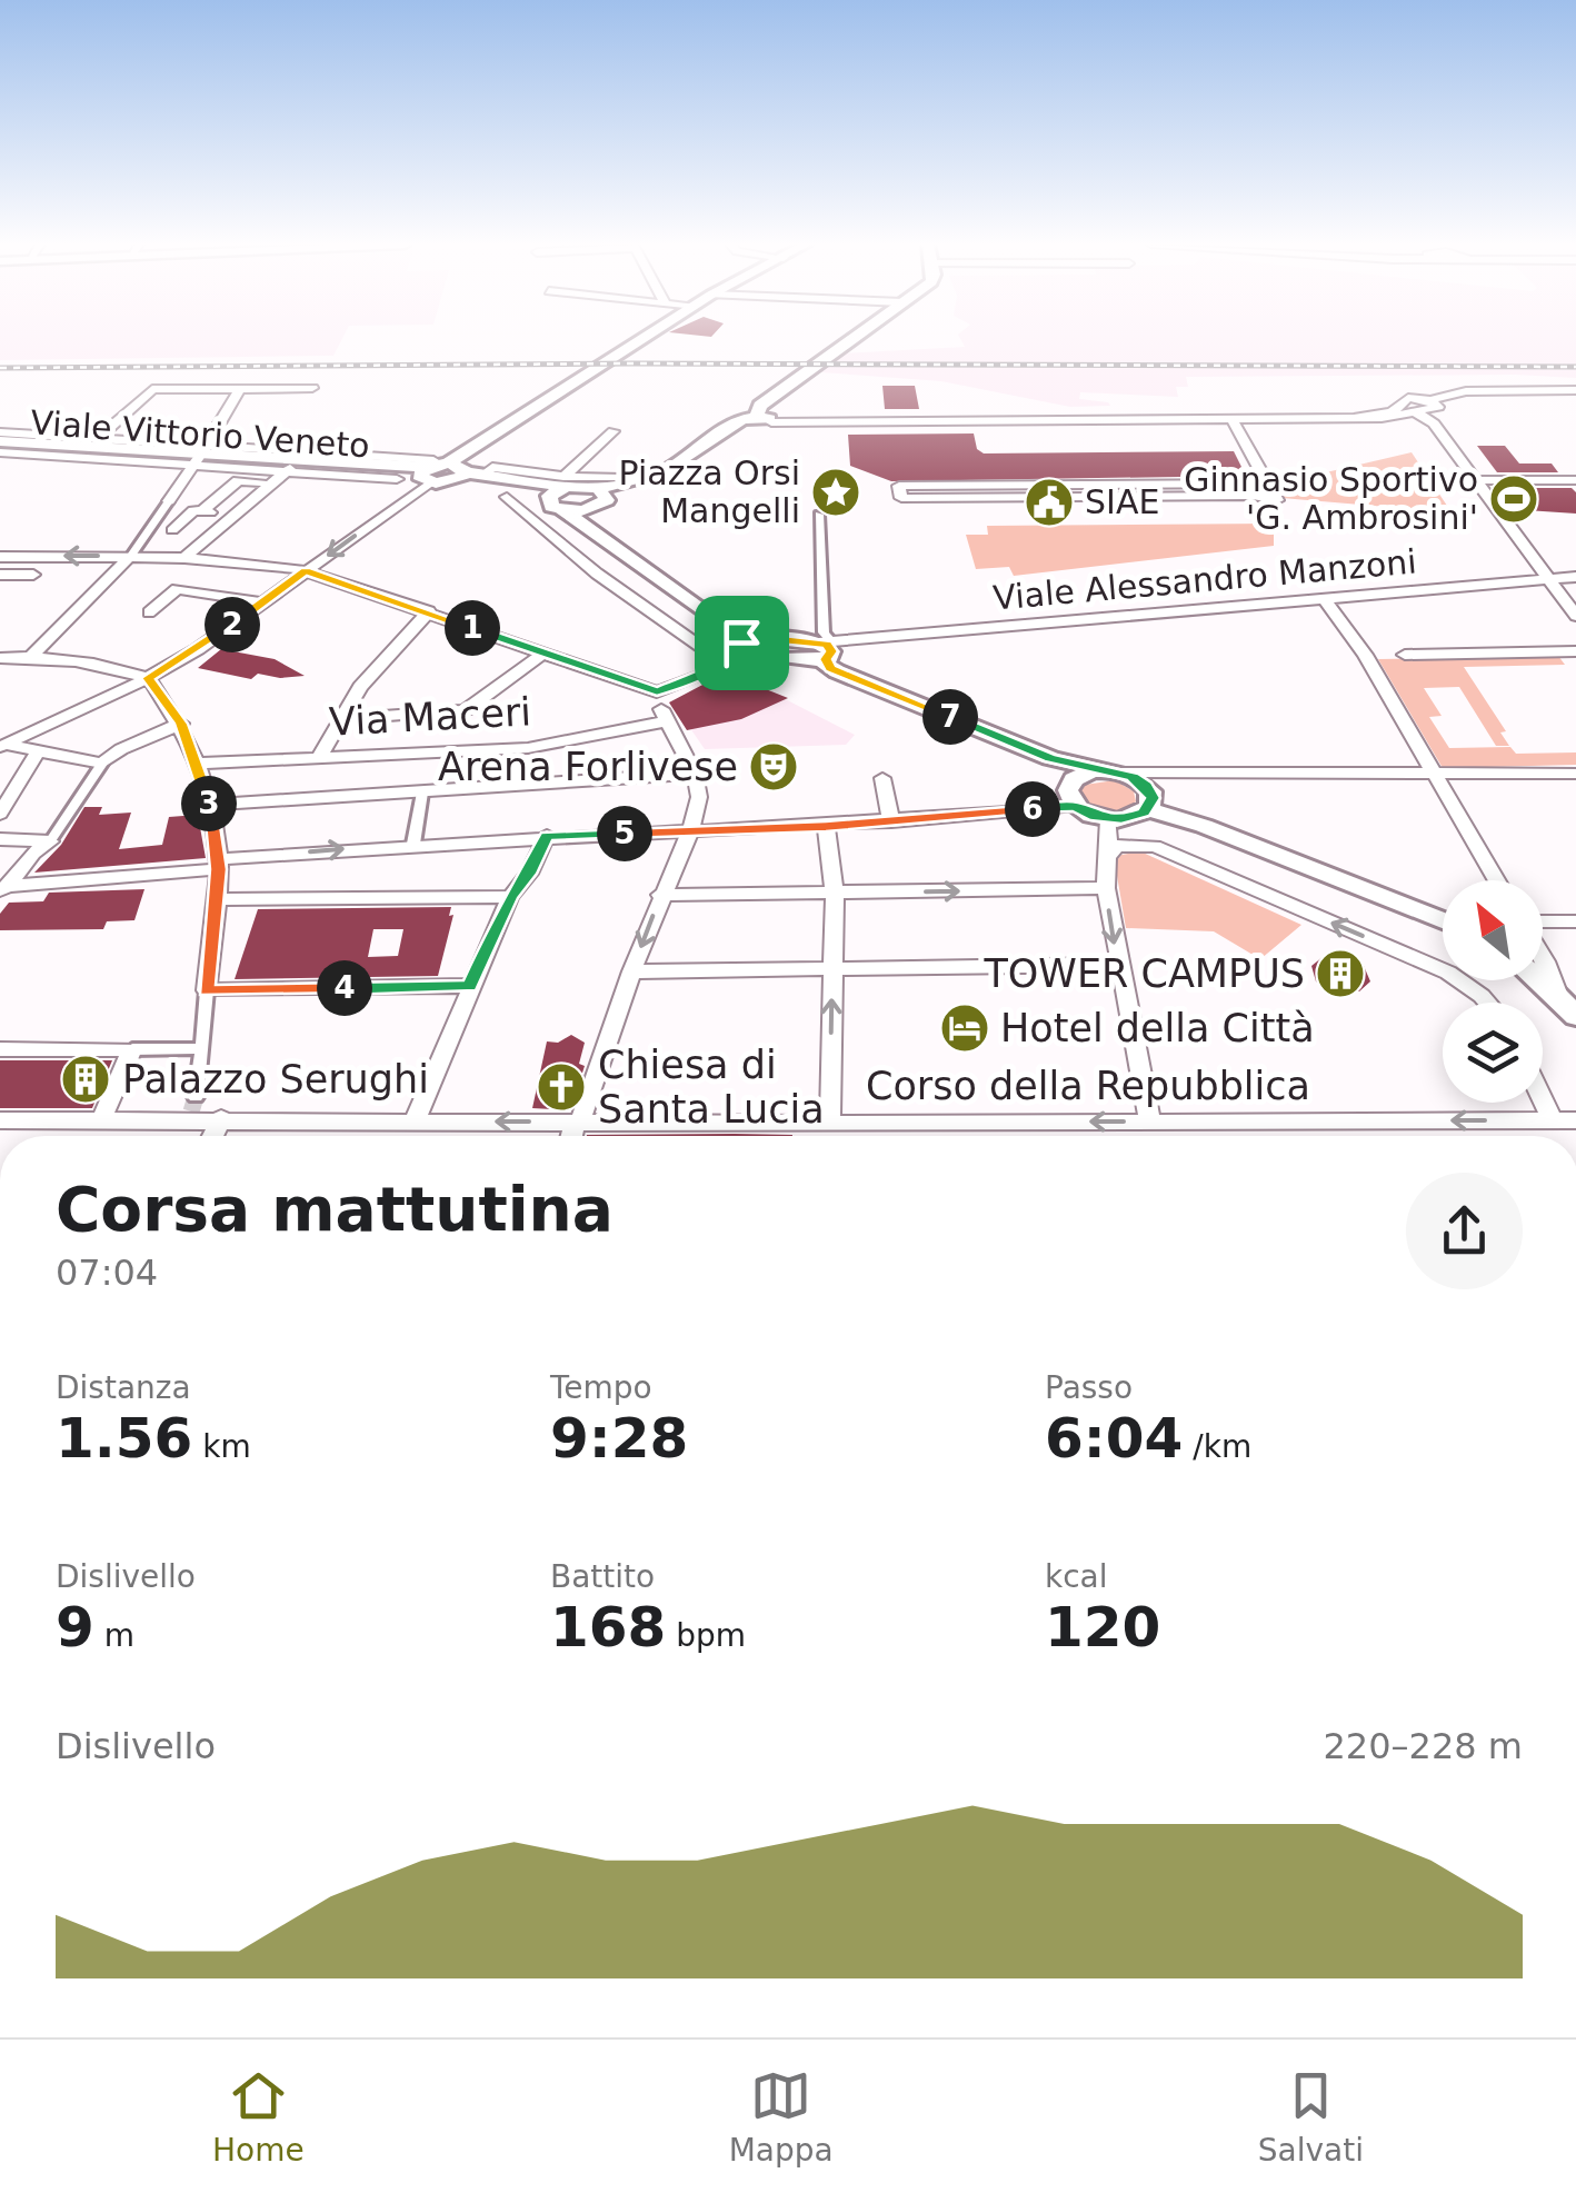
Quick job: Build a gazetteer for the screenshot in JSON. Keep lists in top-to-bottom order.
{
  "streets": {
    "main road": ["Viale Vittorio Veneto"],
    "street": ["Viale Alessandro Manzoni", "Via Maceri", "Corso della Repubblica"]
  },
  "places": {
    "place": ["Piazza Orsi Mangelli"],
    "sports": ["Ginnasio Sportivo 'G. Ambrosini'"],
    "public building": ["SIAE"],
    "theatre": ["Arena Forlivese"],
    "building": ["TOWER CAMPUS", "Palazzo Serughi"],
    "hotel": ["Hotel della Città"],
    "church": ["Chiesa di Santa Lucia"]
  },
  "north": "top left",
  "page": {
    "pins": [
      "2",
      "1",
      "7",
      "3",
      "6",
      "5",
      "4"
    ],
    "heading": ["Corsa mattutina", "07:04"],
    "stats": [
      ["Distanza", "1.56 km"],
      ["Tempo", "9:28"],
      ["Passo", "6:04 /km"],
      ["Dislivello", "9 m"],
      ["Battito", "168 bpm"],
      ["kcal", "120"]
    ],
    "chart": ["Dislivello", "220–228 m"],
    "tabs": ["Home", "Mappa", "Salvati"]
  }
}
